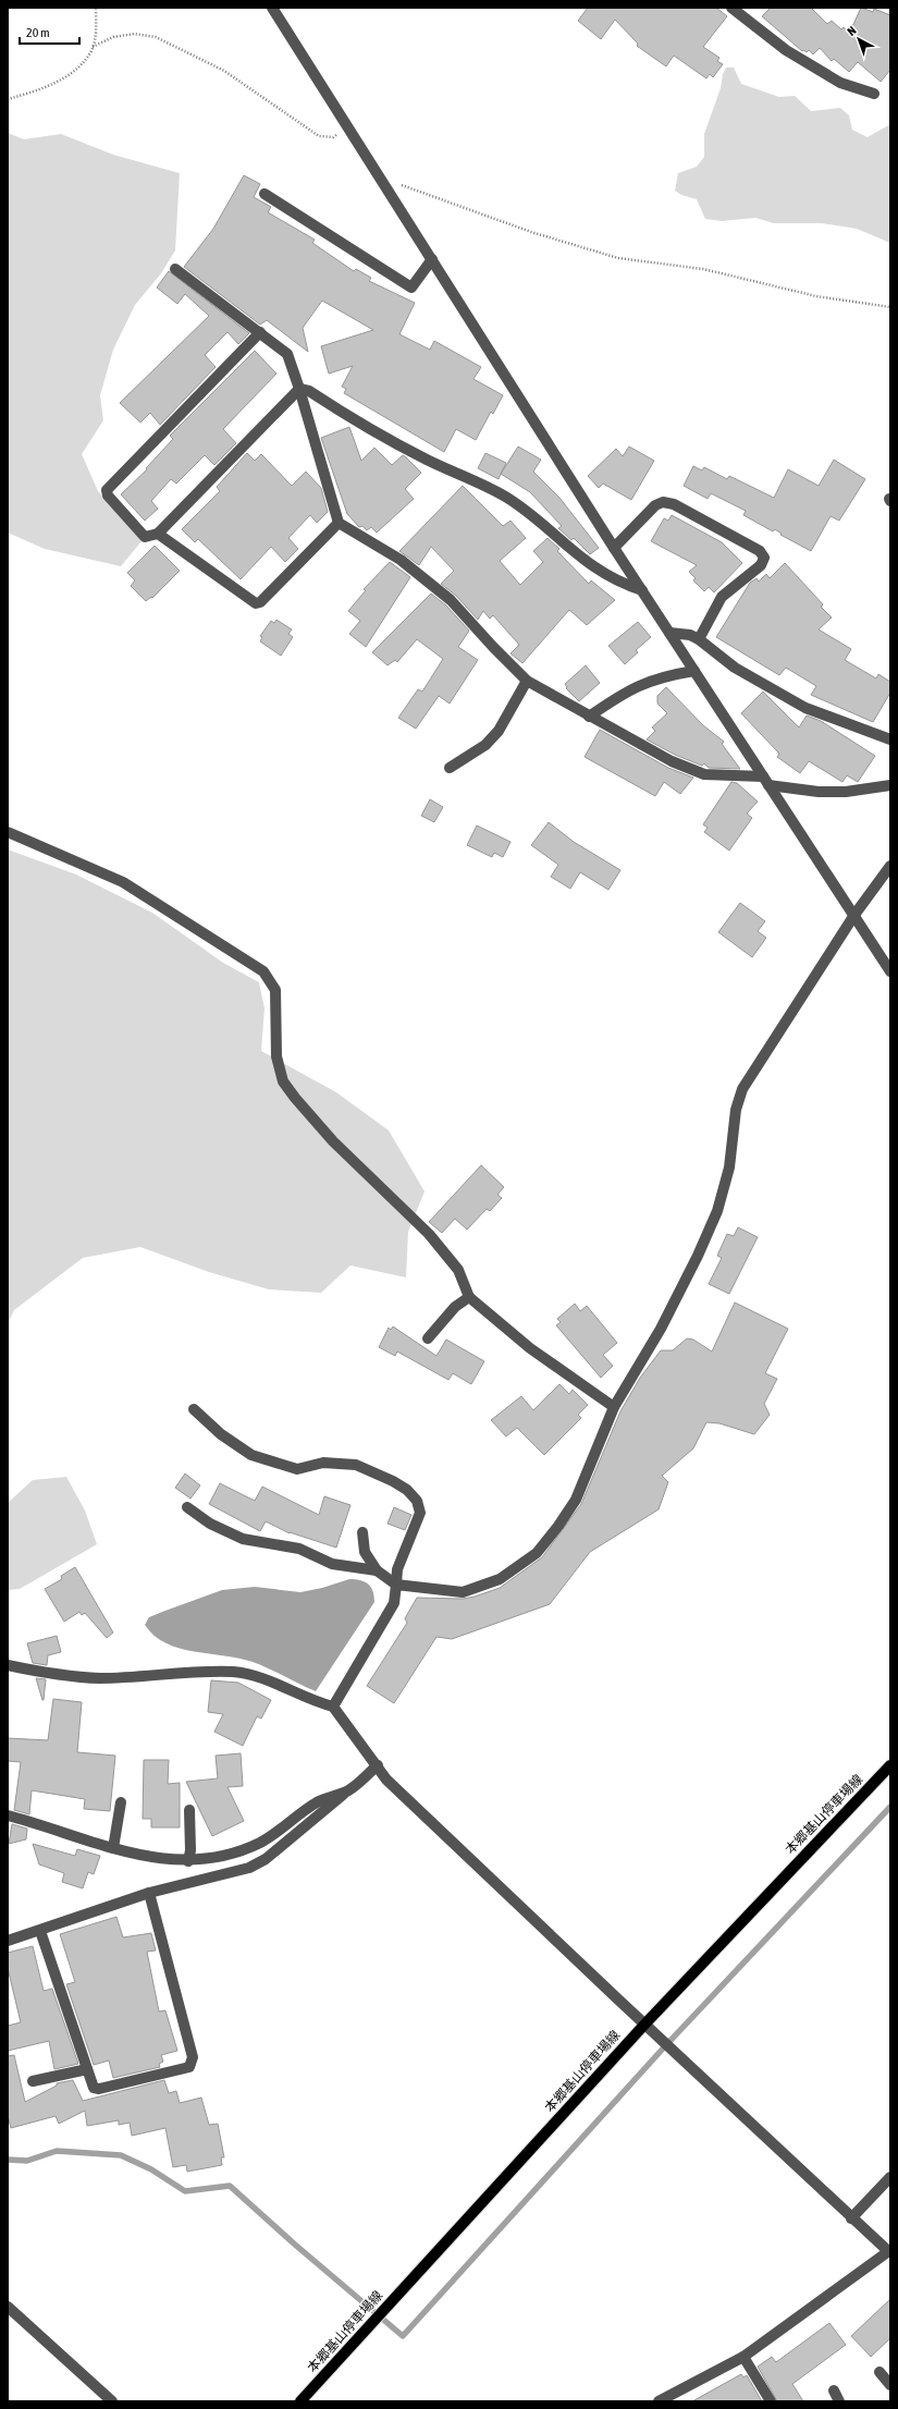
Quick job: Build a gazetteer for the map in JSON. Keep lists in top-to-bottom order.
{
  "streets": {
    "main road": ["本郷基山停車場線"]
  },
  "scale_bar": "20 m",
  "north": "top left"
}
